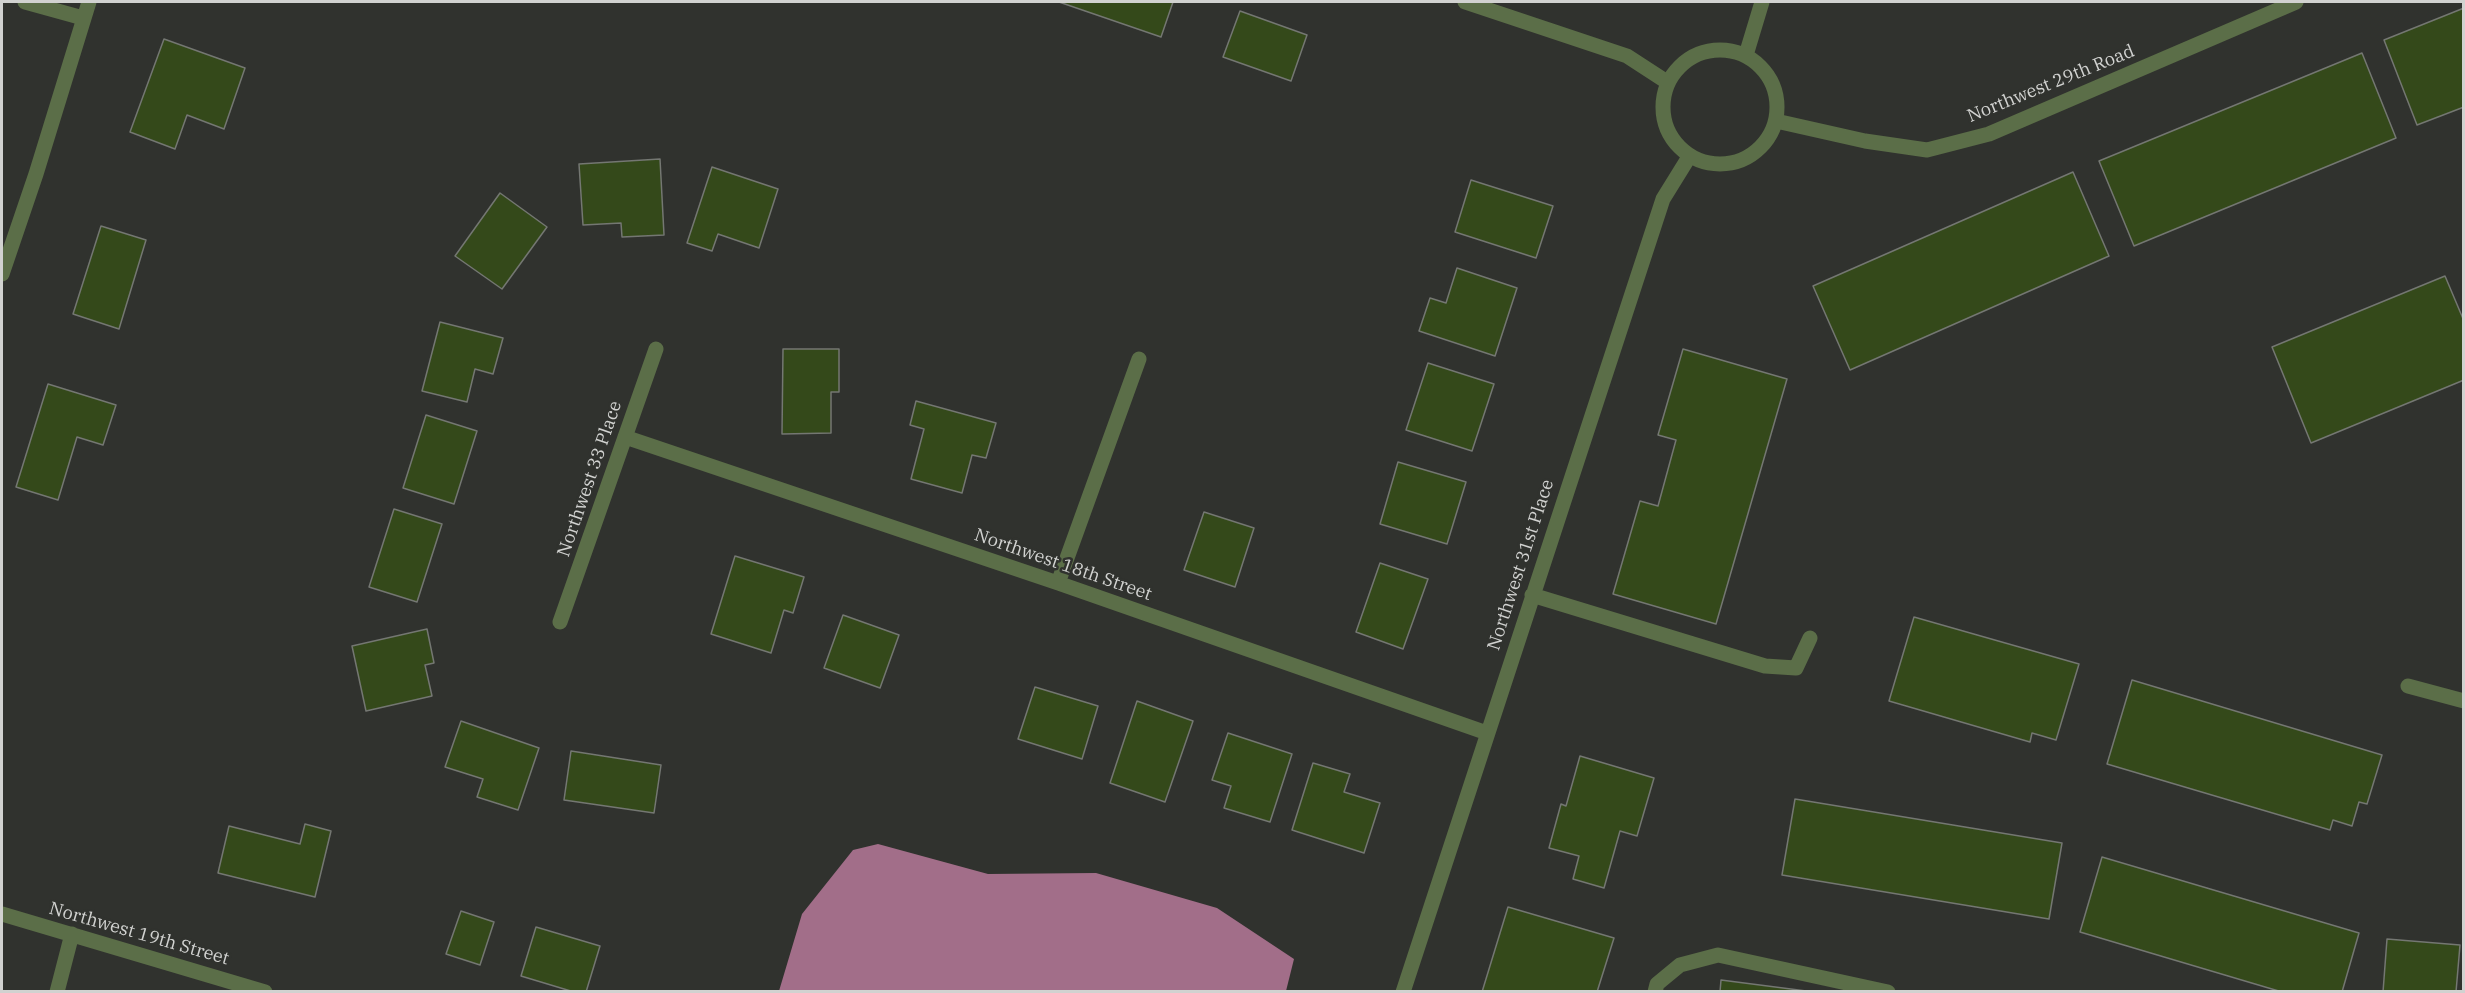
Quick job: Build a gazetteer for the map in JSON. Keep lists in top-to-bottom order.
{
  "streets": {
    "street": [
      "Northwest 29th Road",
      "Northwest 33 Place",
      "Northwest 18th Street",
      "Northwest 31st Place",
      "Northwest 19th Street"
    ]
  },
  "crossings": [
    ["Northwest 29th Road", "Northwest 31st Place"],
    ["Northwest 33 Place", "Northwest 18th Street"],
    ["Northwest 18th Street", "Northwest 31st Place"]
  ]
}
